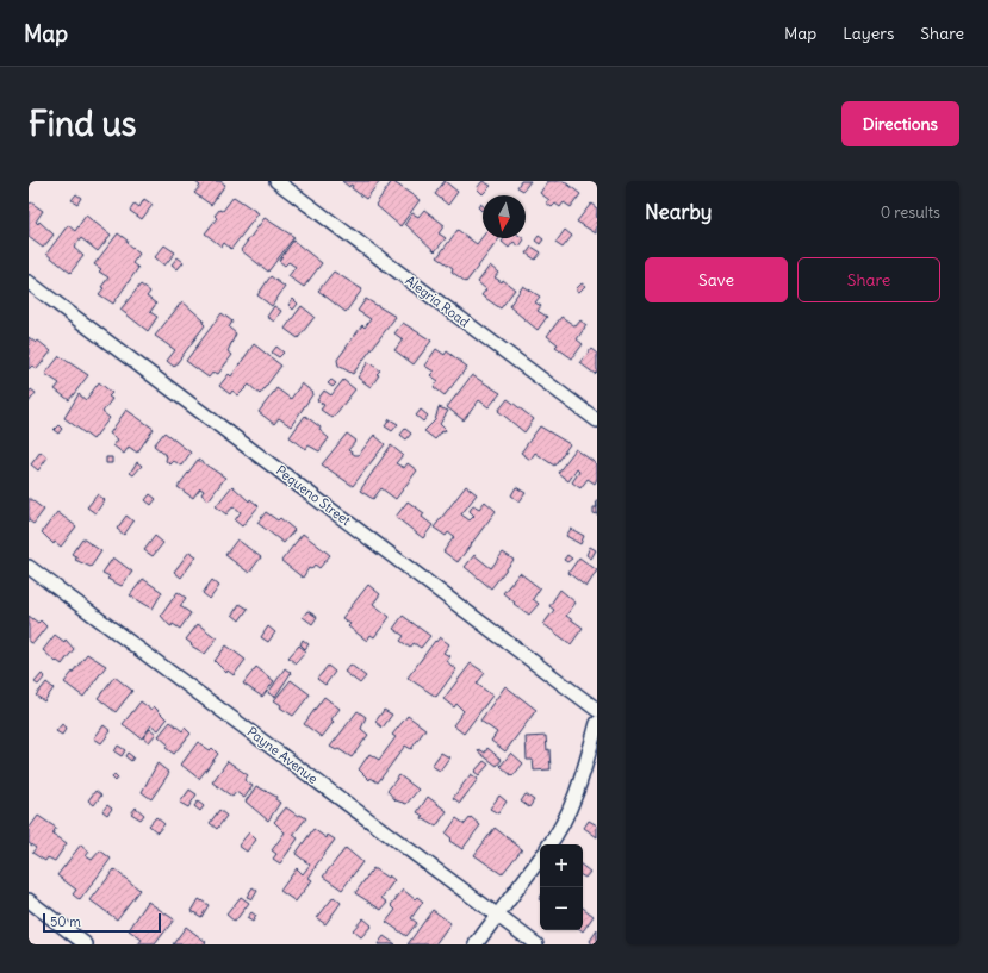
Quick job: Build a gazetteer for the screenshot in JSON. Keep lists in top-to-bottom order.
{
  "streets": {
    "street": ["Alegria Road", "Pequeno Street", "Payne Avenue"]
  },
  "scale_bar": "50 m",
  "north": "bottom",
  "page": {
    "header": "Map",
    "nav": ["Map", "Layers", "Share"],
    "buttons": [
      "Directions",
      ["Save", "Share"]
    ],
    "title": "Find us",
    "heading": ["Nearby", "0 results"],
    "map_buttons": ["+", "−"],
    "scale": "50 m"
  }
}
